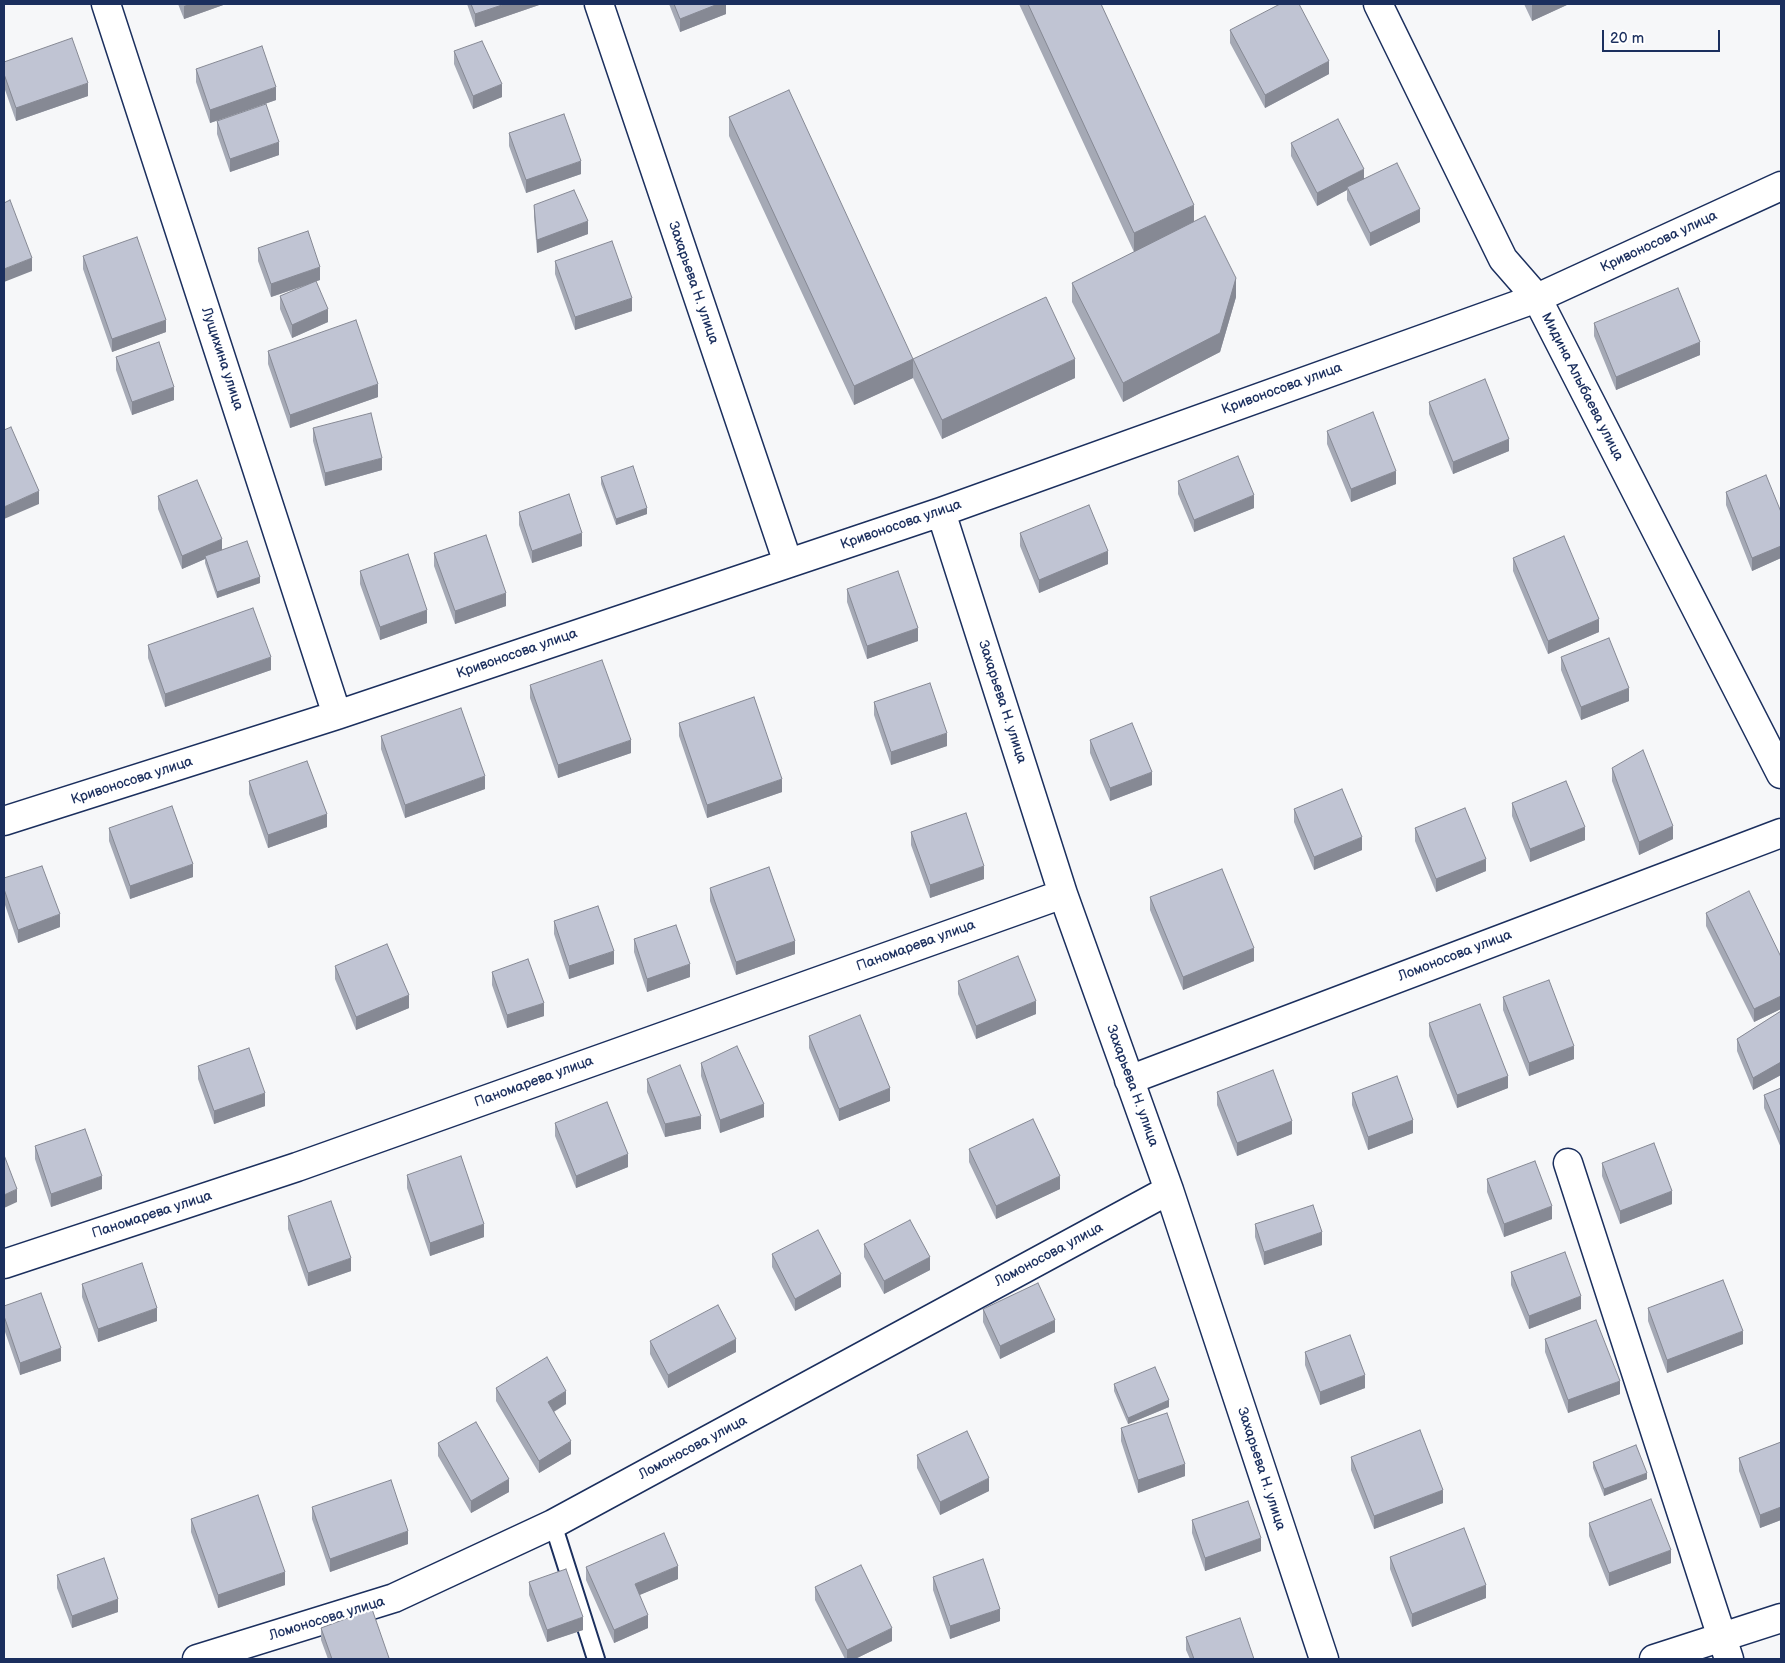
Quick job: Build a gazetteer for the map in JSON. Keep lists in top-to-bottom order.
{
  "streets": {
    "street": [
      "Кривоносова улица",
      "Захарьева Н. улица",
      "Лущихина улица",
      "Мидина Алыбаева улица",
      "Паномарева улица",
      "Ломоносова улица"
    ]
  },
  "crossings": [
    ["Кривоносова улица", "Захарьева Н. улица"],
    ["Кривоносова улица", "Лущихина улица"],
    ["Кривоносова улица", "Мидина Алыбаева улица"],
    ["Захарьева Н. улица", "Паномарева улица"],
    ["Захарьева Н. улица", "Ломоносова улица"]
  ],
  "scale_bar": "20 m"
}
